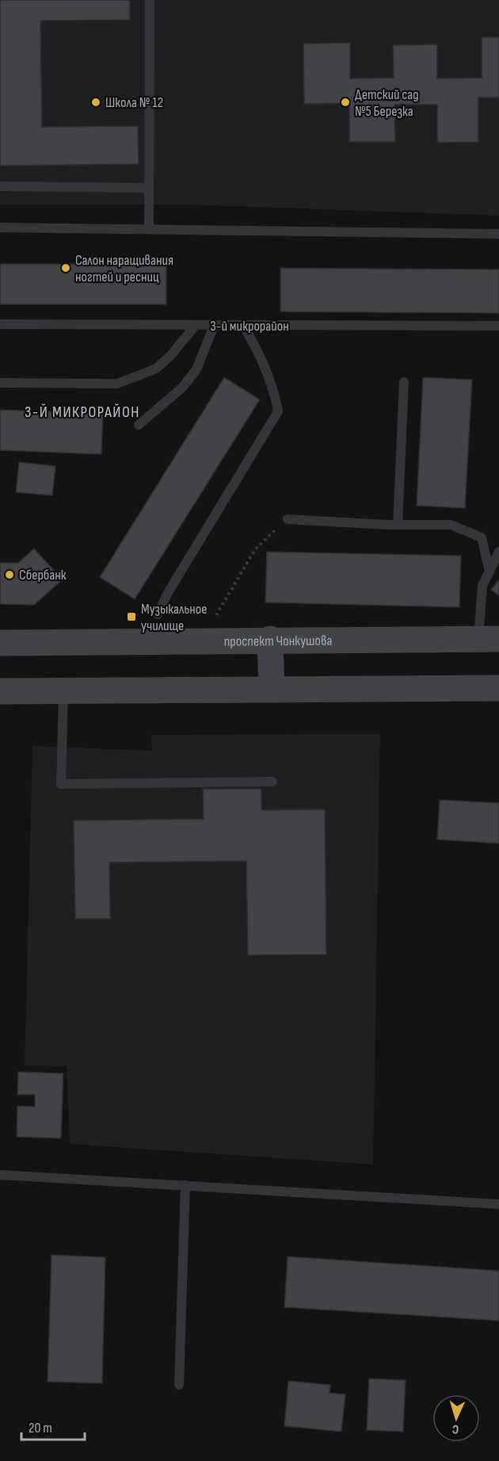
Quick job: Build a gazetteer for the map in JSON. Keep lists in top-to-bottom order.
{
  "streets": {
    "main road": ["проспект Чонкушова"],
    "lane": ["3-й микрорайон"]
  },
  "districts": ["3-Й МИКРОРАЙОН"],
  "places": {
    "other": [
      "Школа № 12",
      "Детский сад №5 Березка",
      "Салон наращивания ногтей и ресниц",
      "Сбербанк"
    ],
    "transit": ["Музыкальное училище"]
  },
  "scale_bar": "20 m",
  "north": "bottom"
}
